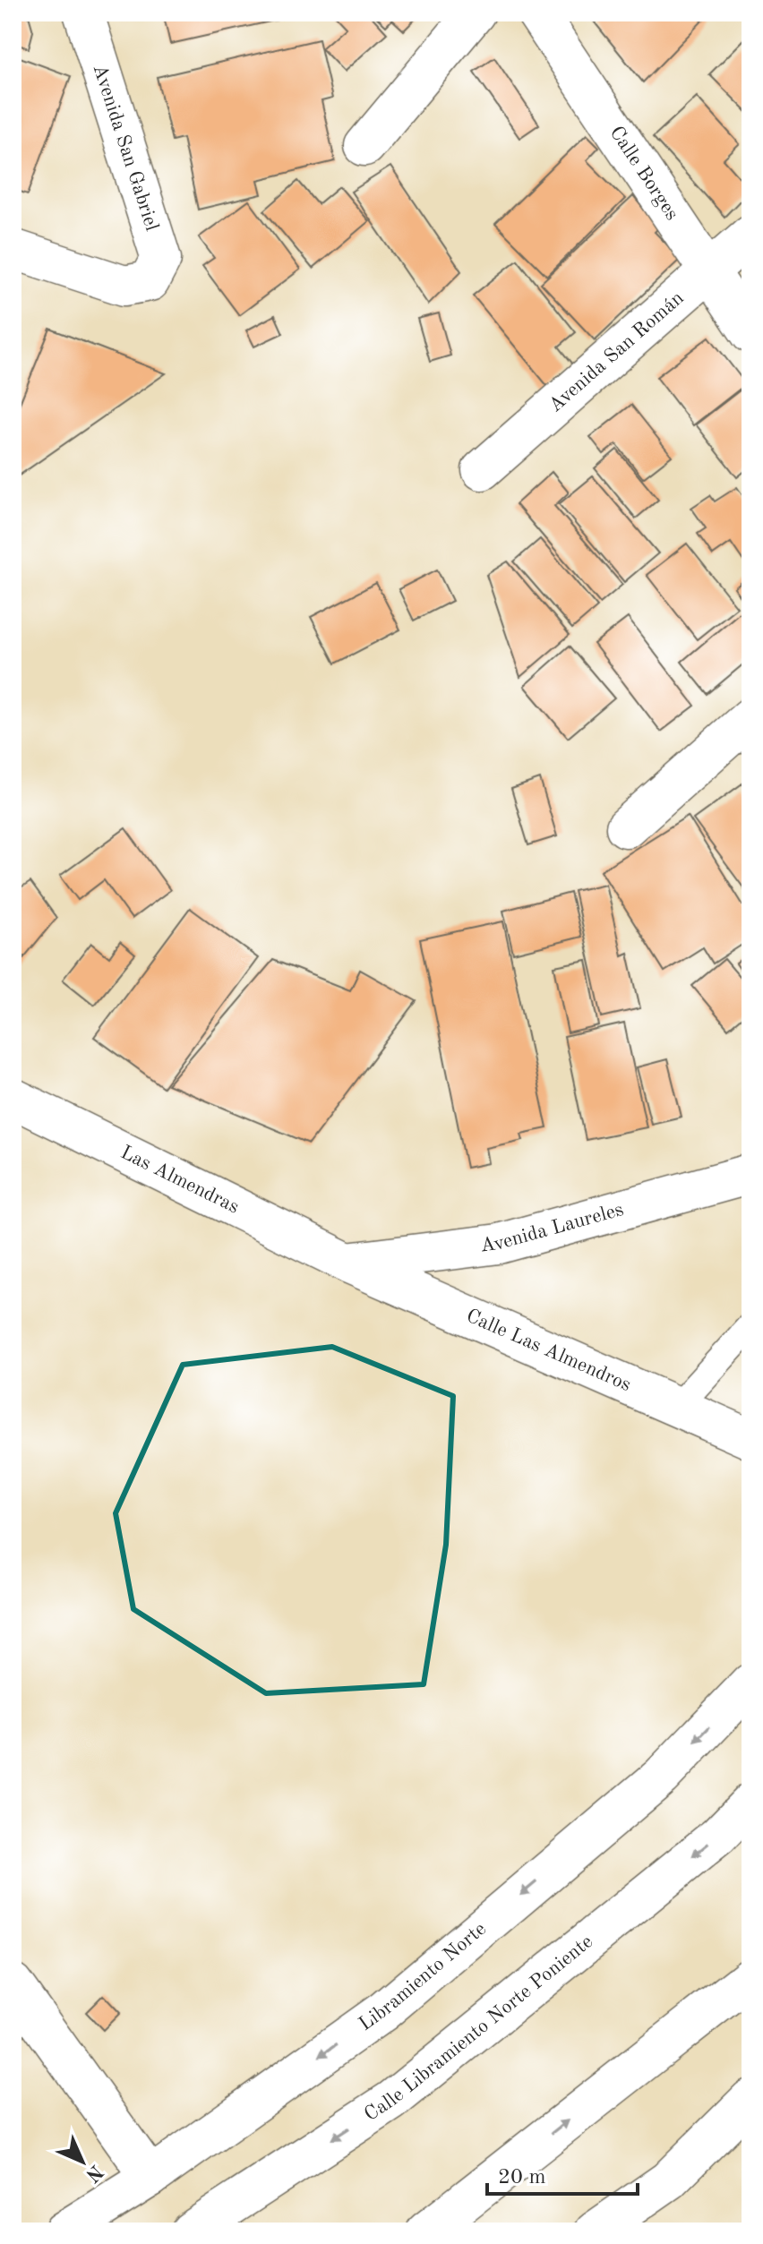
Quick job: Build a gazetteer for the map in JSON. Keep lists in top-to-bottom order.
{
  "streets": {
    "main road": [
      "Avenida San Gabriel",
      "Calle Borges",
      "Avenida San Román",
      "Las Almendras",
      "Avenida Laureles",
      "Calle Las Almendros",
      "Libramiento Norte",
      "Calle Libramiento Norte Poniente"
    ]
  },
  "crossings": [
    ["Calle Borges", "Avenida San Román"],
    ["Las Almendras", "Avenida Laureles"],
    ["Las Almendras", "Calle Las Almendros"],
    ["Avenida Laureles", "Calle Las Almendros"]
  ],
  "scale_bar": "20 m",
  "north": "bottom right"
}
